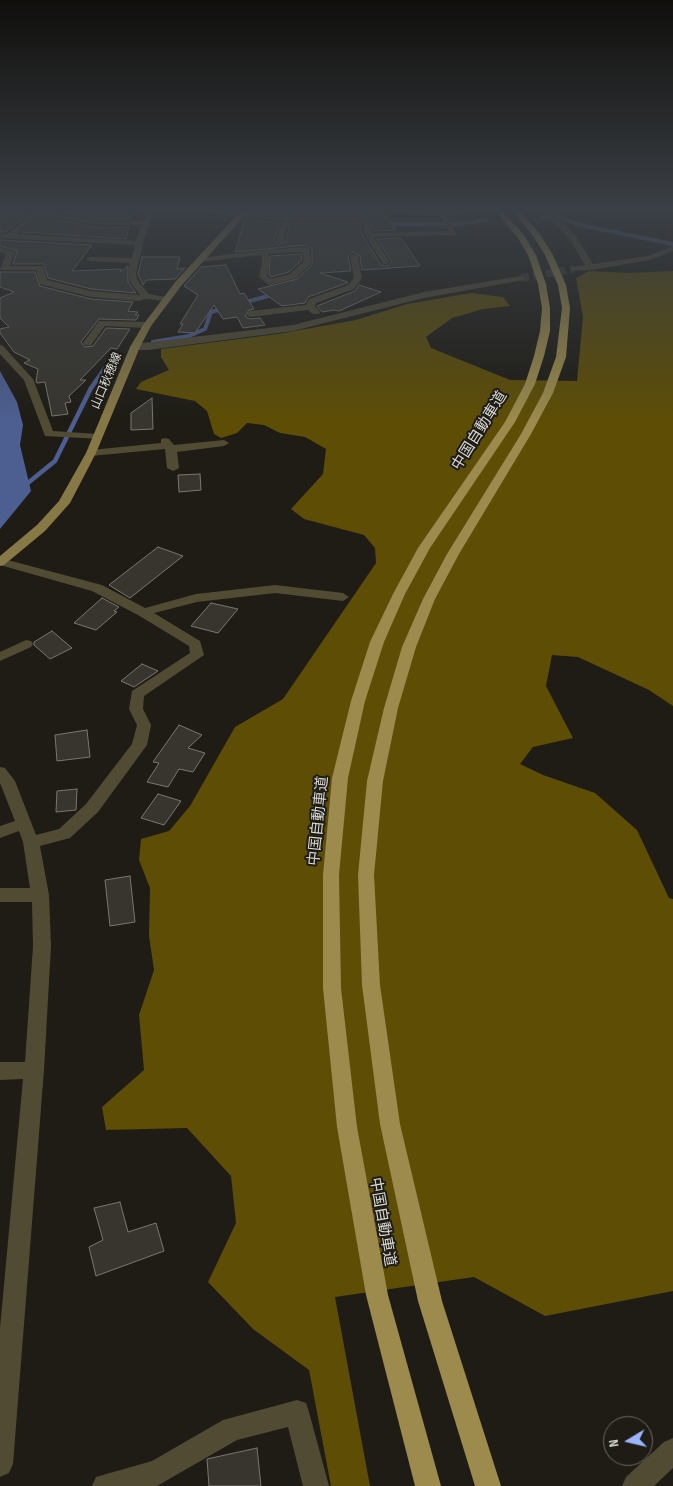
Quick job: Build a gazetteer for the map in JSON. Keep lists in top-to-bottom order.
{
  "streets": {
    "highway": ["中国自動車道"],
    "main road": ["山口秋穂線"]
  },
  "north": "left"
}
